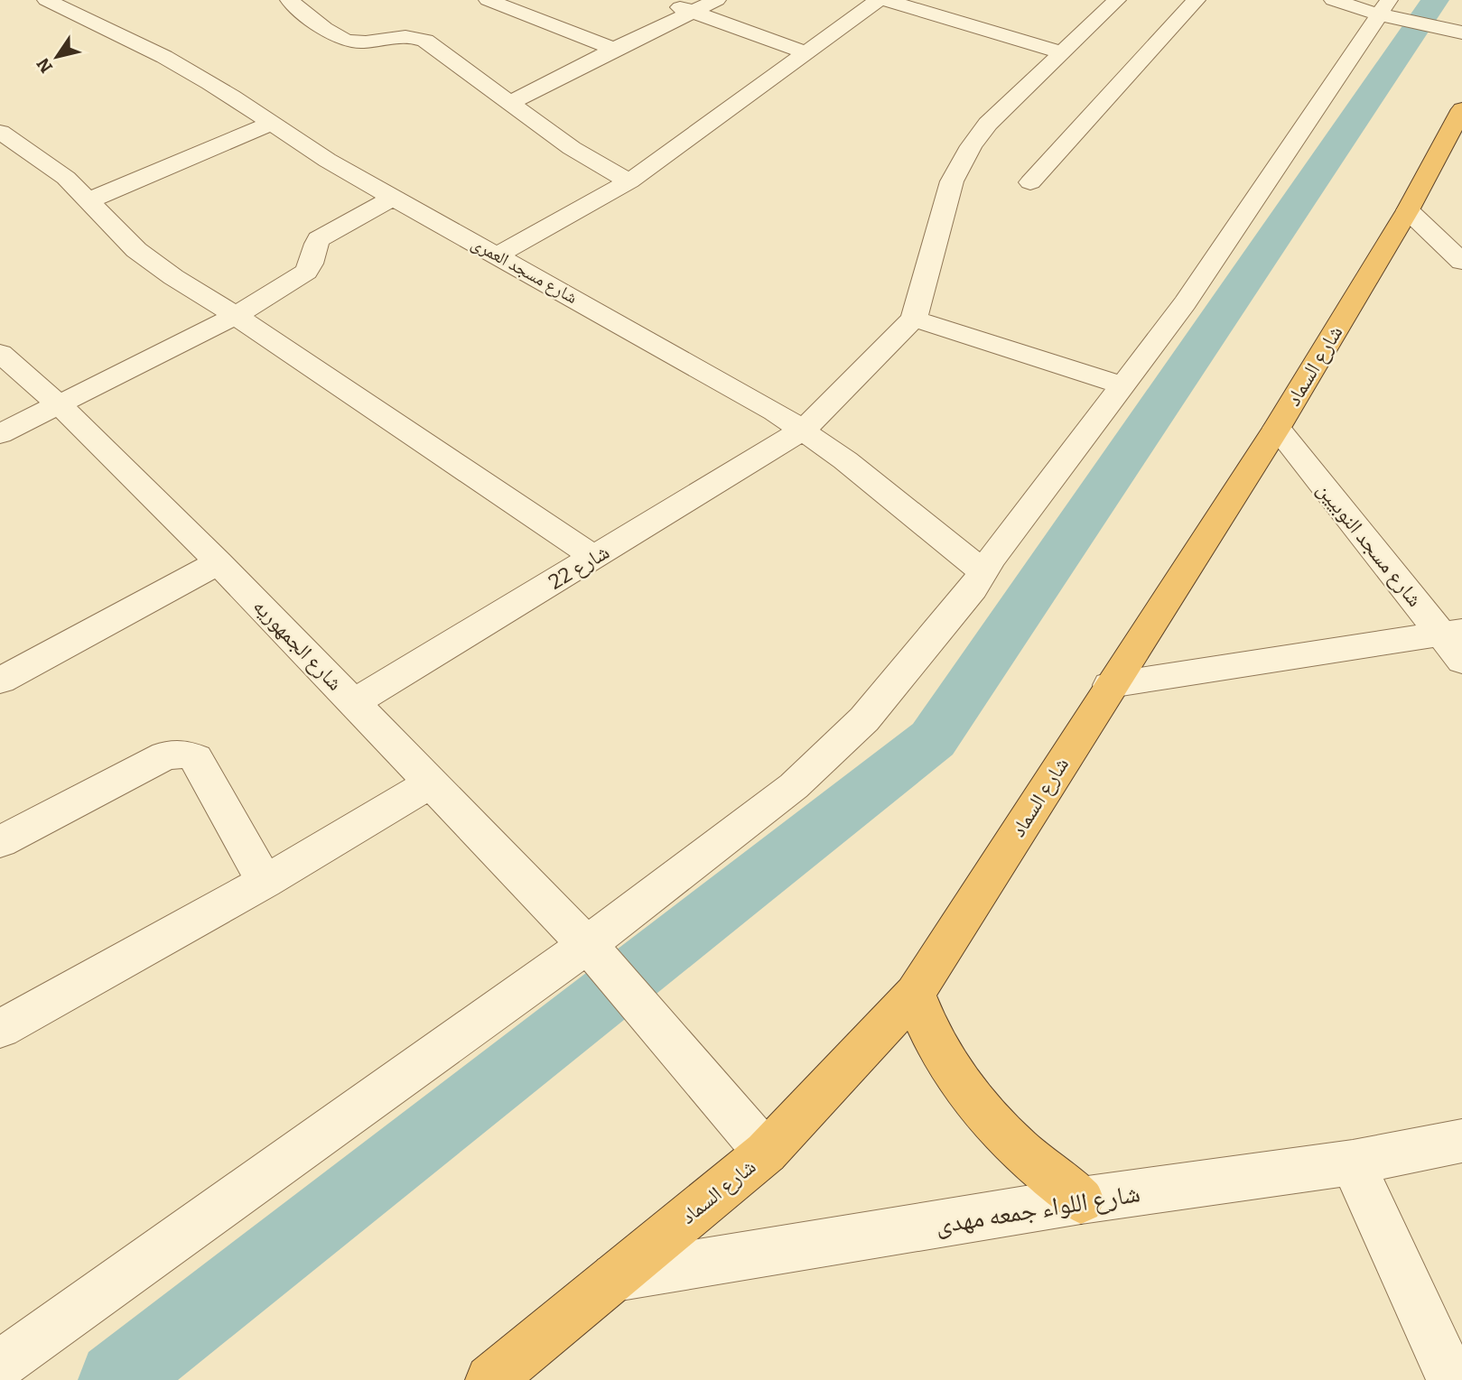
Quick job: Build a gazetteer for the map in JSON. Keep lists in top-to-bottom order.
{
  "streets": {
    "highway": ["شارع السماد"],
    "street": [
      "شارع مسجد العمرى",
      "شارع مسجد النوبيين",
      "شارع 22",
      "شارع الجمهوريه",
      "شارع اللواء جمعه مهدى"
    ]
  },
  "crossings": [
    ["شارع مسجد العمرى", "شارع 22"],
    ["شارع السماد", "شارع مسجد النوبيين"],
    ["شارع السماد", "شارع الجمهوريه"],
    ["شارع السماد", "شارع اللواء جمعه مهدى"],
    ["شارع 22", "شارع الجمهوريه"]
  ],
  "north": "bottom left"
}
